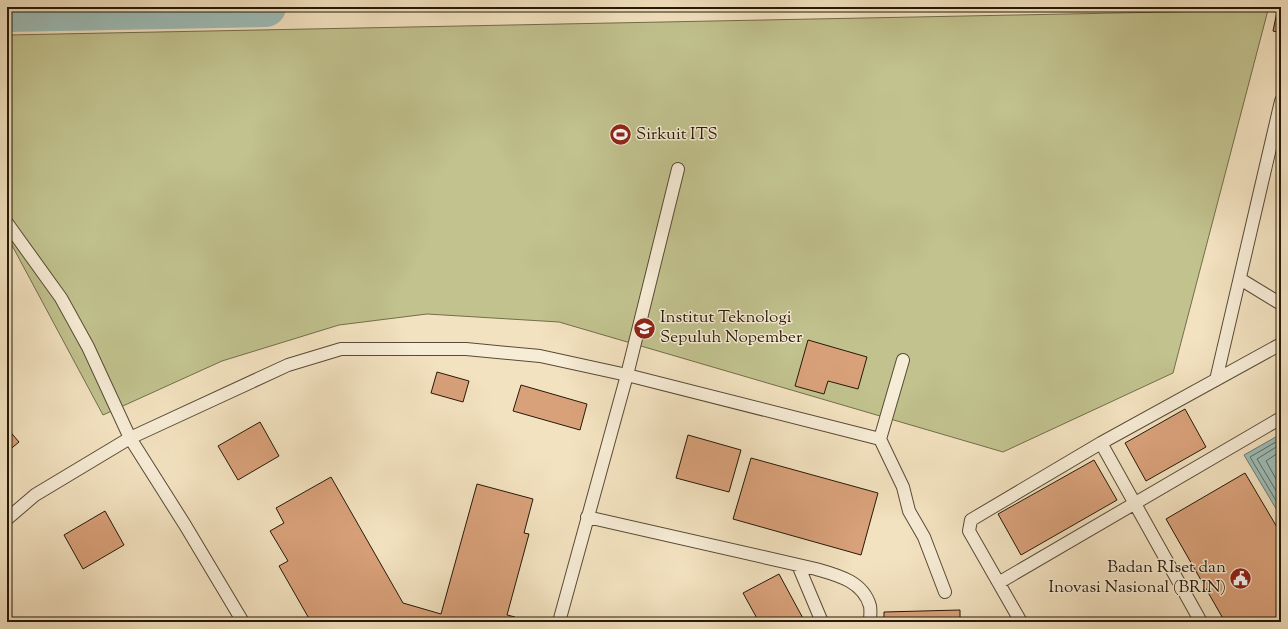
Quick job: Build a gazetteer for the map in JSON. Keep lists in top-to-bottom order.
{
  "places": {
    "sports": ["Sirkuit ITS"],
    "school or university": ["Institut Teknologi Sepuluh Nopember"],
    "public building": ["Badan RIset dan Inovasi Nasional (BRIN)"]
  }
}
